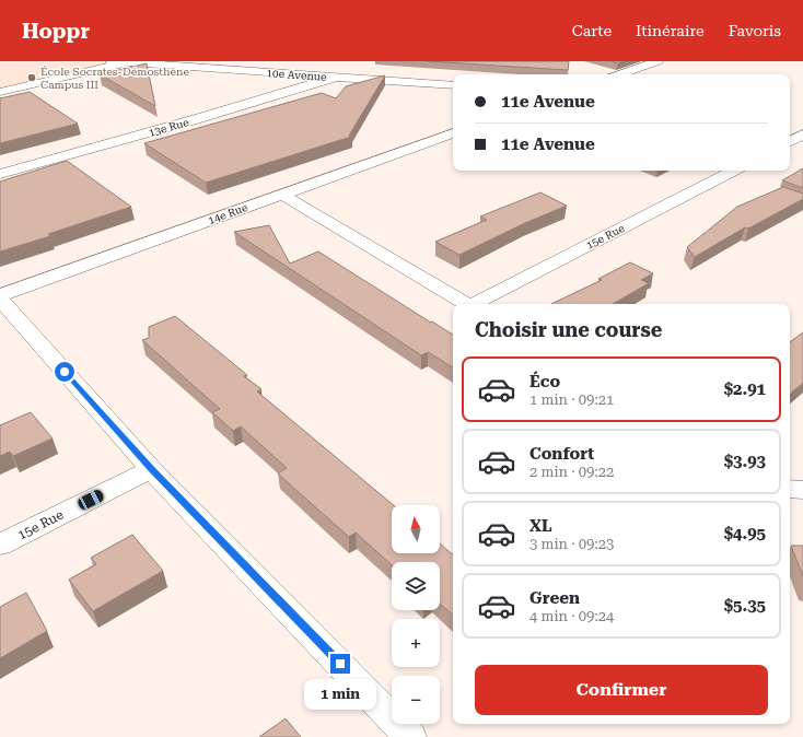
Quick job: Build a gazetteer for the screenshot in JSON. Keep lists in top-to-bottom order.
{
  "streets": {
    "street": [
      "10e Avenue",
      "13e Rue",
      "14e Rue",
      "15e Rue"
    ]
  },
  "crossings": [
    ["10e Avenue", "13e Rue"]
  ],
  "places": ["École Socrates-Démosthène Campus III"],
  "north": "top",
  "page": {
    "header": "Hoppr",
    "nav": ["Carte", "Itinéraire", "Favoris"],
    "banner": ["11e Avenue", "11e Avenue"],
    "heading": "Choisir une course",
    "list": [
      {
        "name": "Éco",
        "note": "1 min · 09:21",
        "value": "$2.91"
      },
      {
        "name": "Confort",
        "note": "2 min · 09:22",
        "value": "$3.93"
      },
      {
        "name": "XL",
        "note": "3 min · 09:23",
        "value": "$4.95"
      },
      {
        "name": "Green",
        "note": "4 min · 09:24",
        "value": "$5.35"
      }
    ],
    "map_buttons": ["+", "−"],
    "buttons": "Confirmer",
    "bubble": "1 min"
  }
}
